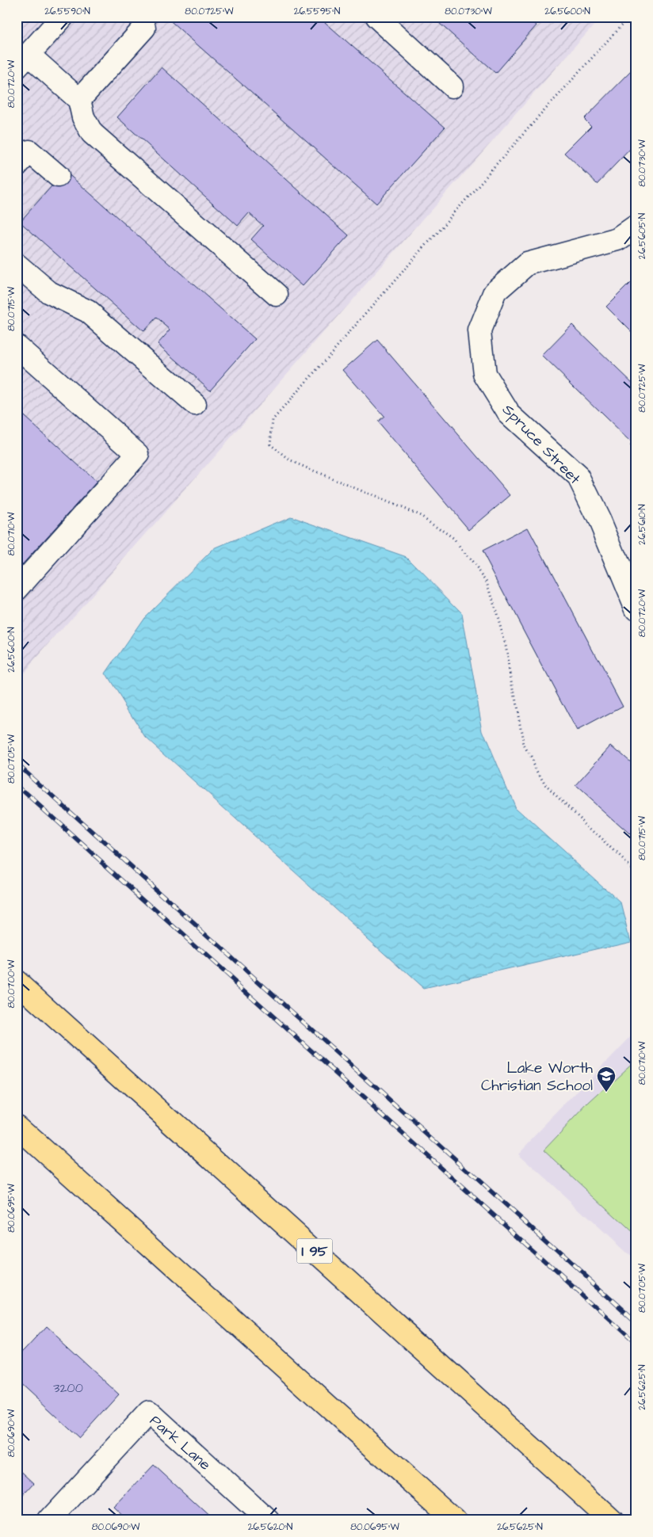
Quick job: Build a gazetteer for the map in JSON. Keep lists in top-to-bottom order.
{
  "streets": {
    "highway": ["I 95"],
    "street": ["Spruce Street", "Park Lane"]
  },
  "places": {
    "school or university": ["Lake Worth Christian School"]
  },
  "house_numbers": ["3200"],
  "coordinates": [
    "26.5590°N",
    "80.0725°W",
    "26.5595°N",
    "80.0730°W",
    "26.5600°N",
    "80.0720°W",
    "26.5605°N",
    "80.0715°W",
    "26.5610°N",
    "80.0710°W",
    "80.0705°W",
    "80.0700°W",
    "80.0695°W",
    "26.5625°N",
    "80.0690°W",
    "26.5620°N"
  ]
}
